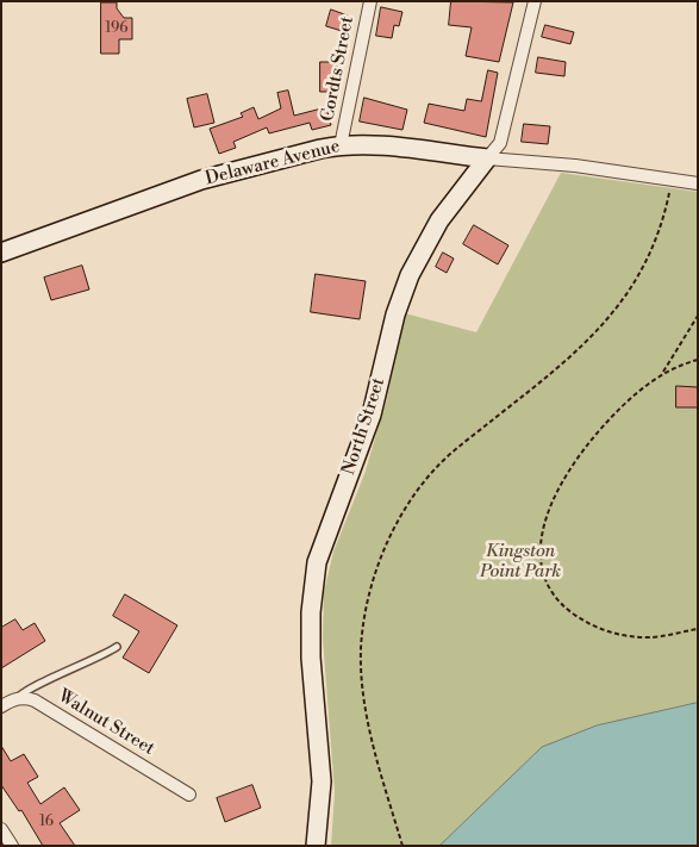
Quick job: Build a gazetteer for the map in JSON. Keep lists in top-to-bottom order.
{
  "streets": {
    "street": [
      "Cordts Street",
      "Delaware Avenue",
      "North Street",
      "Walnut Street"
    ]
  },
  "crossings": [
    ["Cordts Street", "Delaware Avenue"],
    ["Delaware Avenue", "North Street"]
  ],
  "parks": ["Kingston Point Park"],
  "house_numbers": ["196", "16"]
}
